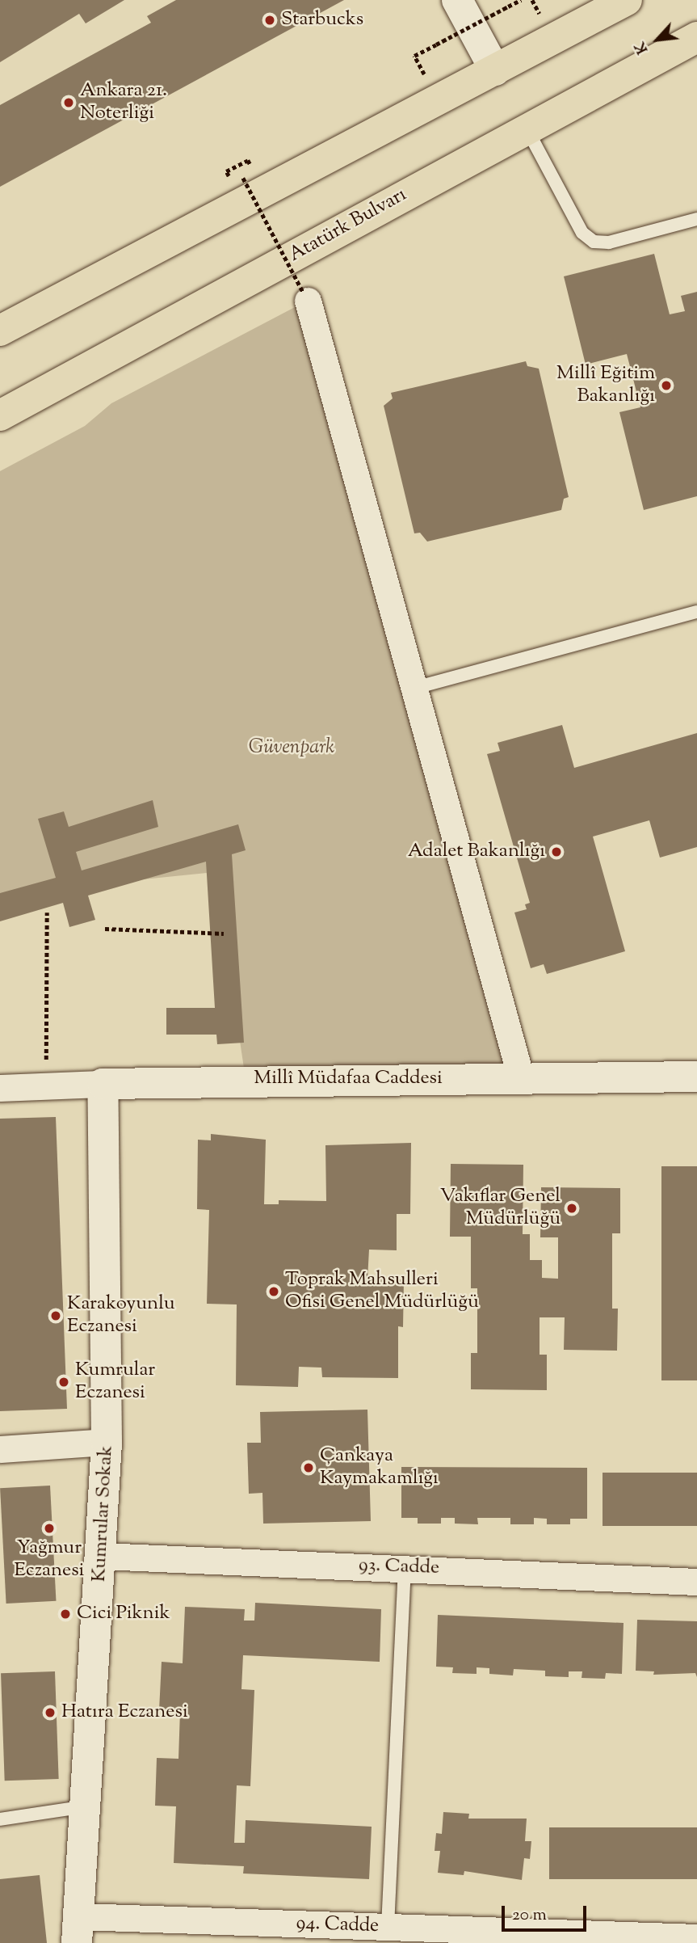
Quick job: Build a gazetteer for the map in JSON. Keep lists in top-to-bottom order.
{
  "streets": {
    "main road": ["Atatürk Bulvarı"],
    "street": [
      "Millî Müdafaa Caddesi",
      "Kumrular Sokak",
      "93. Cadde",
      "94. Cadde"
    ]
  },
  "crossings": [
    ["Millî Müdafaa Caddesi", "Kumrular Sokak"],
    ["Kumrular Sokak", "93. Cadde"],
    ["Kumrular Sokak", "94. Cadde"]
  ],
  "parks": ["Güvenpark"],
  "places": [
    "Starbucks",
    "Ankara 21. Noterliği",
    "Millî Eğitim Bakanlığı",
    "Adalet Bakanlığı",
    "Vakıflar Genel Müdürlüğü",
    "Toprak Mahsulleri Ofisi Genel Müdürlüğü",
    "Karakoyunlu Eczanesi",
    "Kumrular Eczanesi",
    "Çankaya Kaymakamlığı",
    "Yağmur Eczanesi",
    "Cici Piknik",
    "Hatıra Eczanesi"
  ],
  "scale_bar": "20 m",
  "north": "bottom left"
}
